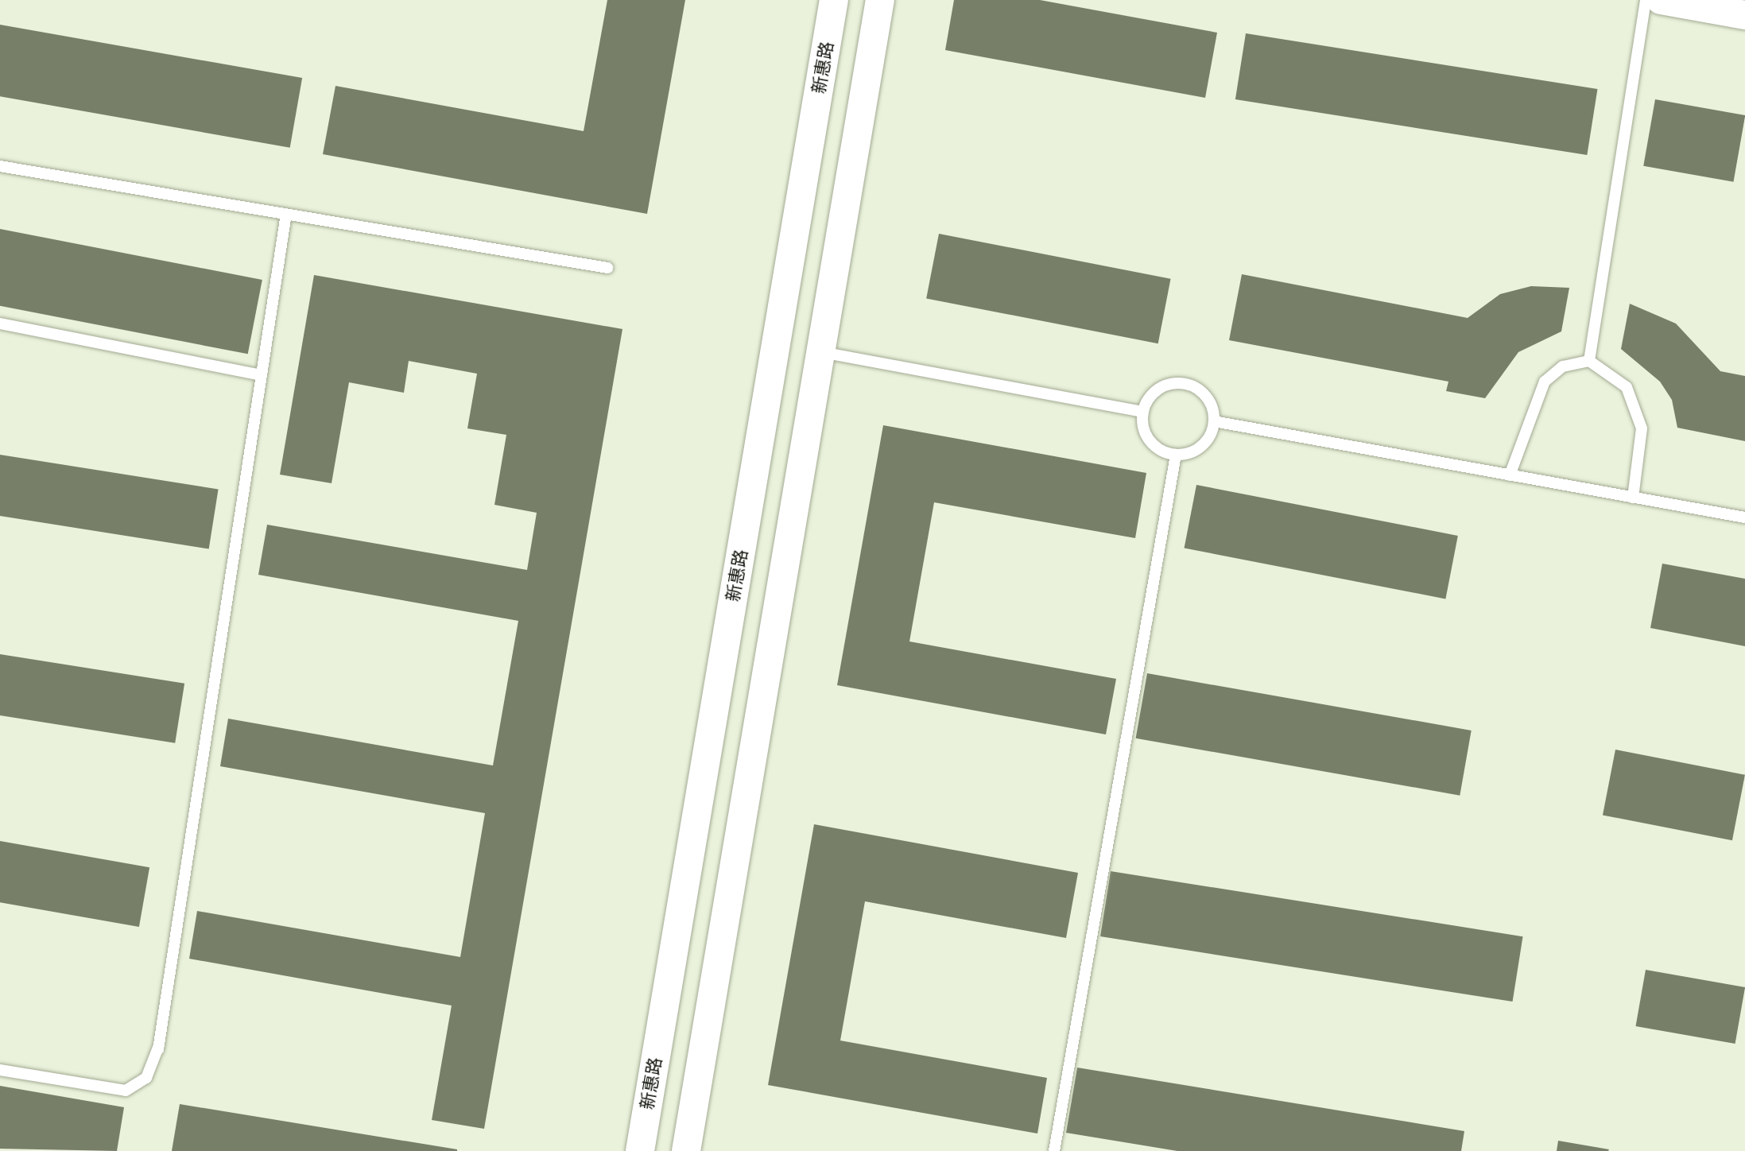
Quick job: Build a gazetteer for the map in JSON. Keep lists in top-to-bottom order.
{
  "streets": {
    "street": ["新惠路"]
  }
}
